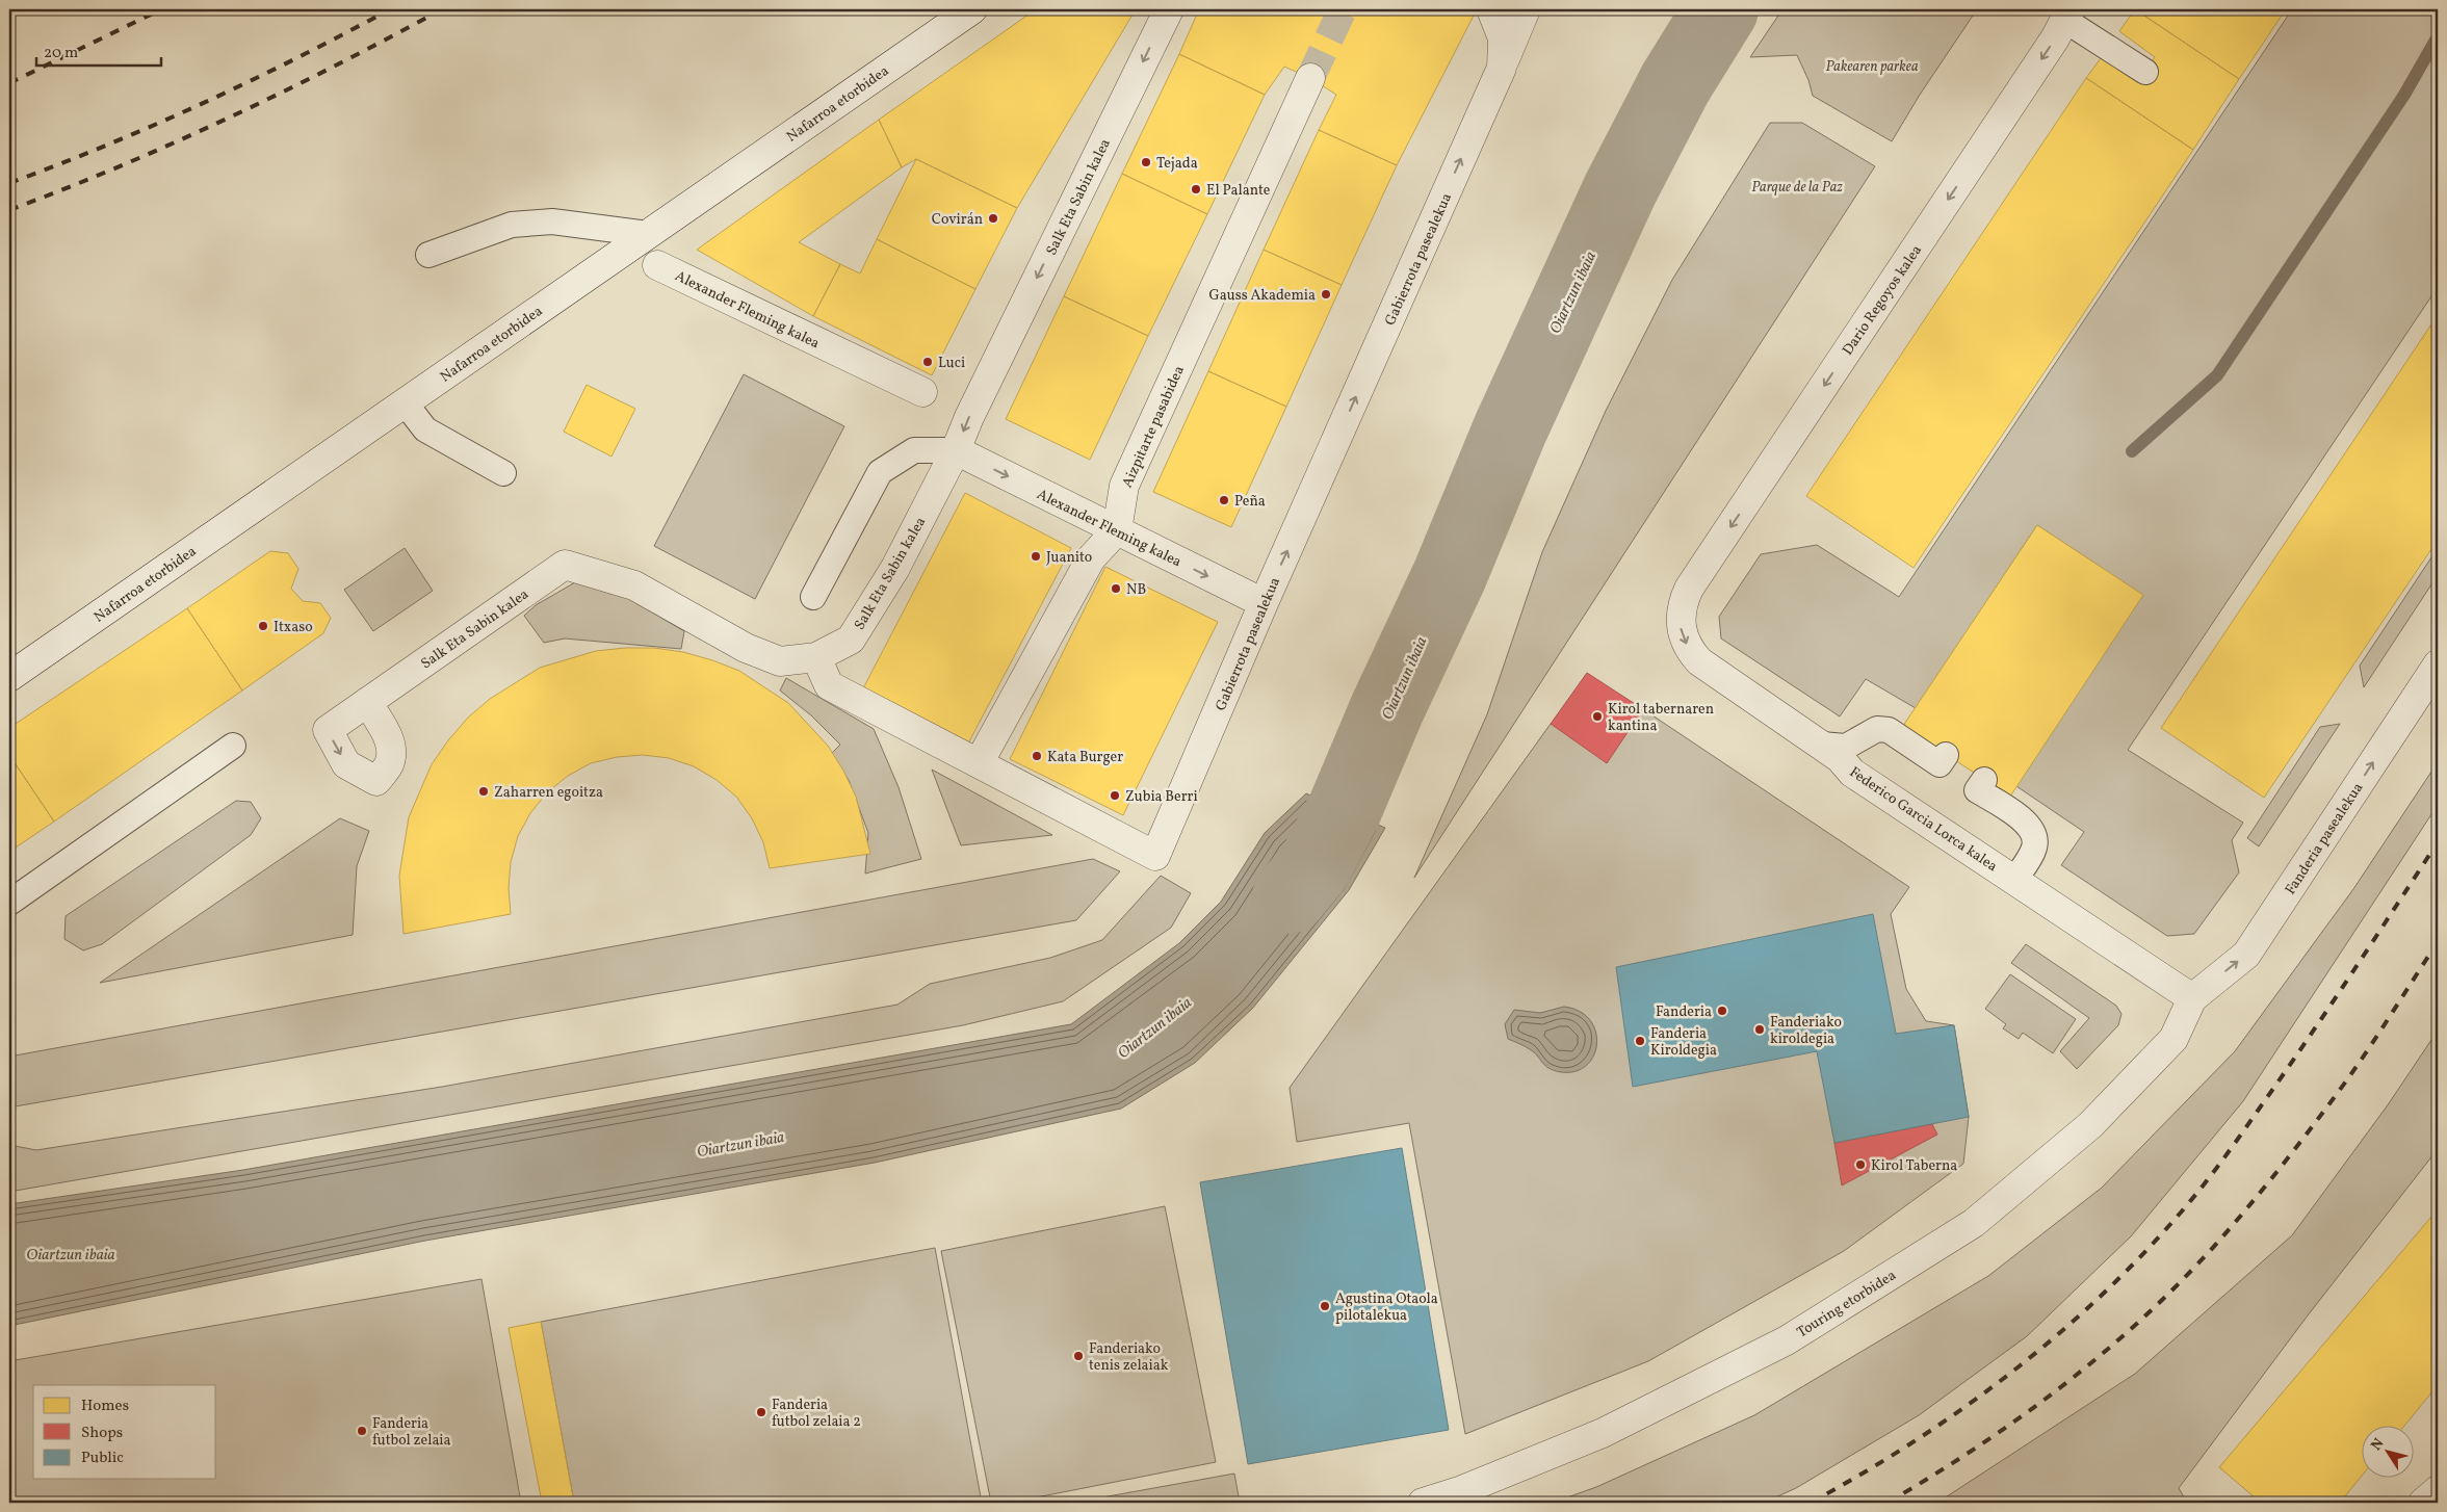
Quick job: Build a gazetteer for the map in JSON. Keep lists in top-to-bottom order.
{
  "streets": {
    "street": [
      "Nafarroa etorbidea",
      "Salk Eta Sabin kalea",
      "Gabierrota pasealekua",
      "Dario Regoyos kalea",
      "Alexander Fleming kalea",
      "Aizpitarte pasabidea",
      "Federico Garcia Lorca kalea",
      "Fanderia pasealekua",
      "Touring etorbidea"
    ]
  },
  "crossings": [
    ["Salk Eta Sabin kalea", "Gabierrota pasealekua"],
    ["Salk Eta Sabin kalea", "Alexander Fleming kalea"],
    ["Gabierrota pasealekua", "Alexander Fleming kalea"],
    ["Dario Regoyos kalea", "Federico Garcia Lorca kalea"],
    ["Alexander Fleming kalea", "Aizpitarte pasabidea"],
    ["Federico Garcia Lorca kalea", "Fanderia pasealekua"],
    ["Federico Garcia Lorca kalea", "Touring etorbidea"],
    ["Fanderia pasealekua", "Touring etorbidea"]
  ],
  "one_way": [
    "Salk Eta Sabin kalea",
    "Gabierrota pasealekua",
    "Dario Regoyos kalea",
    "Alexander Fleming kalea",
    "Fanderia pasealekua"
  ],
  "water": ["Oiartzun ibaia"],
  "parks": ["Pakearen parkea", "Parque de la Paz"],
  "places": [
    "Tejada",
    "El Palante",
    "Covirán",
    "Gauss Akademia",
    "Luci",
    "Peña",
    "Juanito",
    "NB",
    "Itxaso",
    "Kirol tabernaren kantina",
    "Kata Burger",
    "Zaharren egoitza",
    "Zubia Berri",
    "Fanderia",
    "Fanderiako kiroldegia",
    "Fanderia Kiroldegia",
    "Kirol Taberna",
    "Agustina Otaola pilotalekua",
    "Fanderiako tenis zelaiak",
    "Fanderia futbol zelaia 2",
    "Fanderia futbol zelaia"
  ],
  "legend": ["Homes", "Shops", "Public"],
  "scale_bar": "20 m",
  "north": "top left"
}
